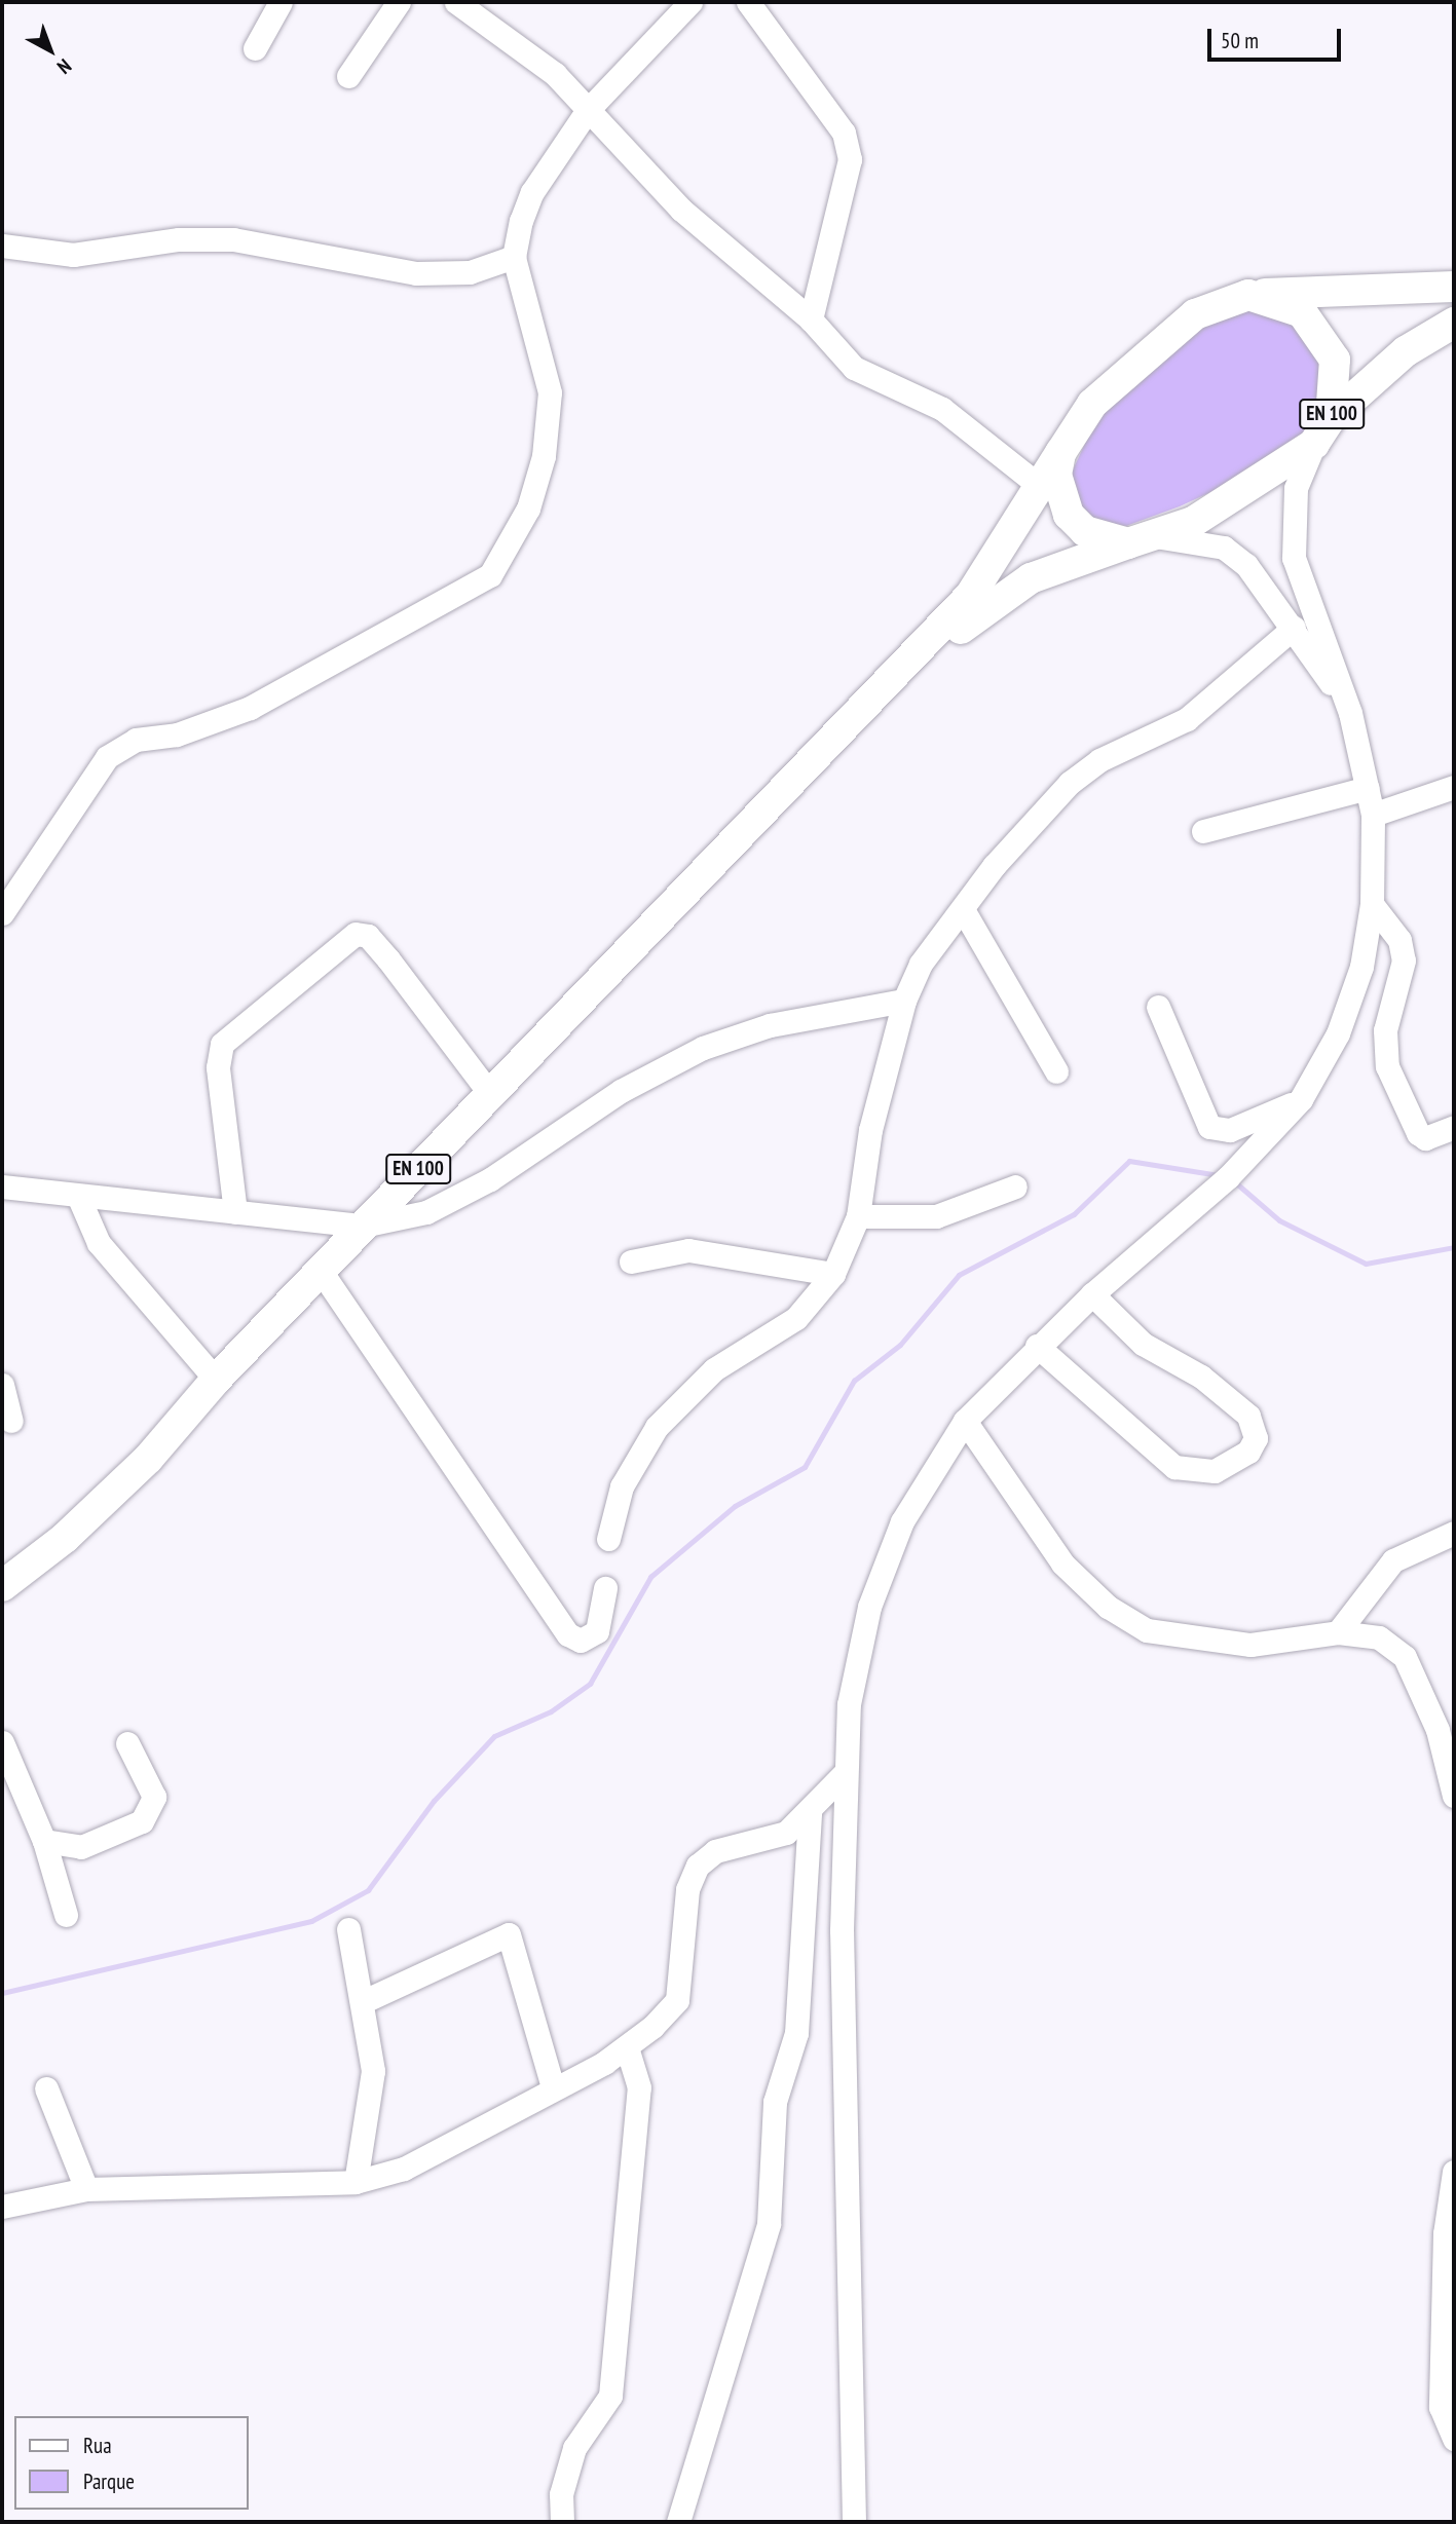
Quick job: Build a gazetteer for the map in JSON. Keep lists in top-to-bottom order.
{
  "streets": {
    "main road": ["EN 100"]
  },
  "legend": ["Rua", "Parque"],
  "scale_bar": "50 m",
  "north": "bottom right"
}
